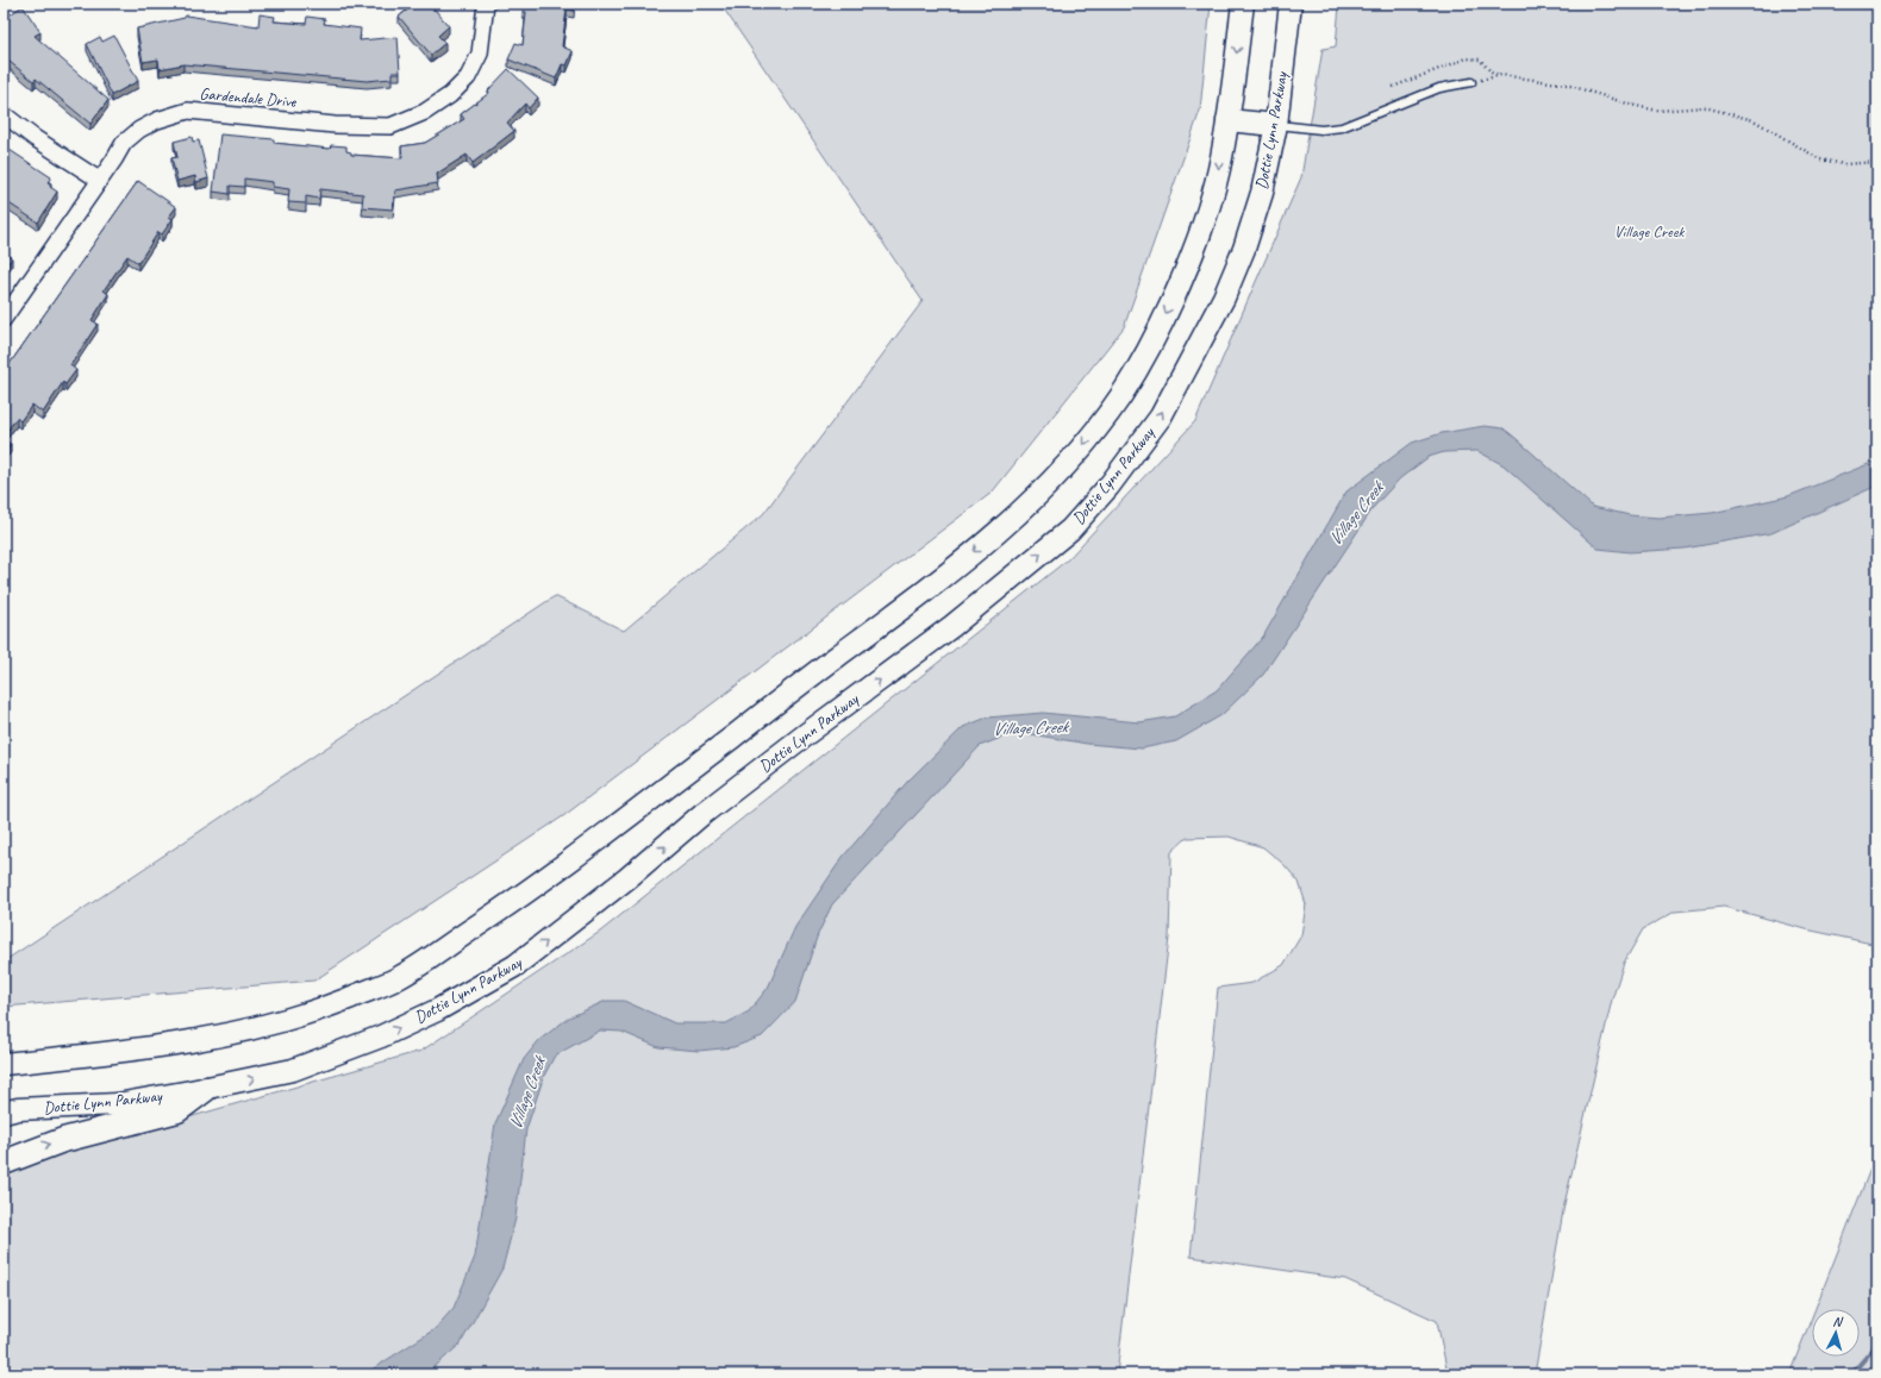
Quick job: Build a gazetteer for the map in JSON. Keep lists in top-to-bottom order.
{
  "streets": {
    "main road": ["Dottie Lynn Parkway"],
    "street": ["Gardendale Drive"]
  },
  "water": ["Village Creek"],
  "parks": ["Village Creek"],
  "north": "top"
}
